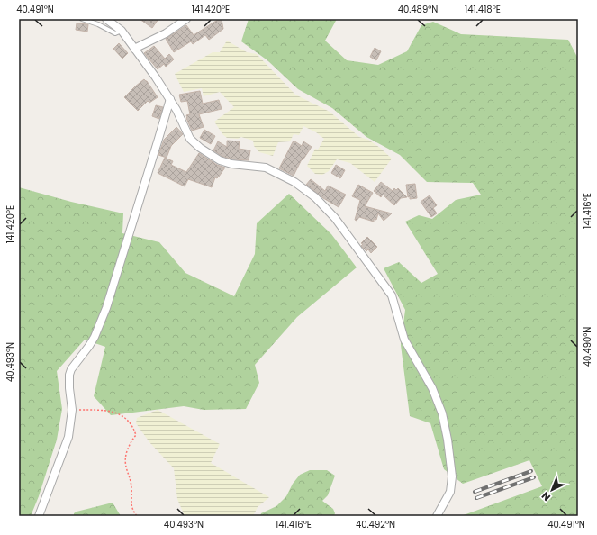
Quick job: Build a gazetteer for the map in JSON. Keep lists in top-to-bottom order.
{
  "north": "bottom left",
  "coordinates": [
    "40.491°N",
    "141.420°E",
    "40.489°N",
    "141.418°E",
    "141.416°E",
    "40.490°N",
    "40.493°N",
    "40.492°N"
  ]
}
